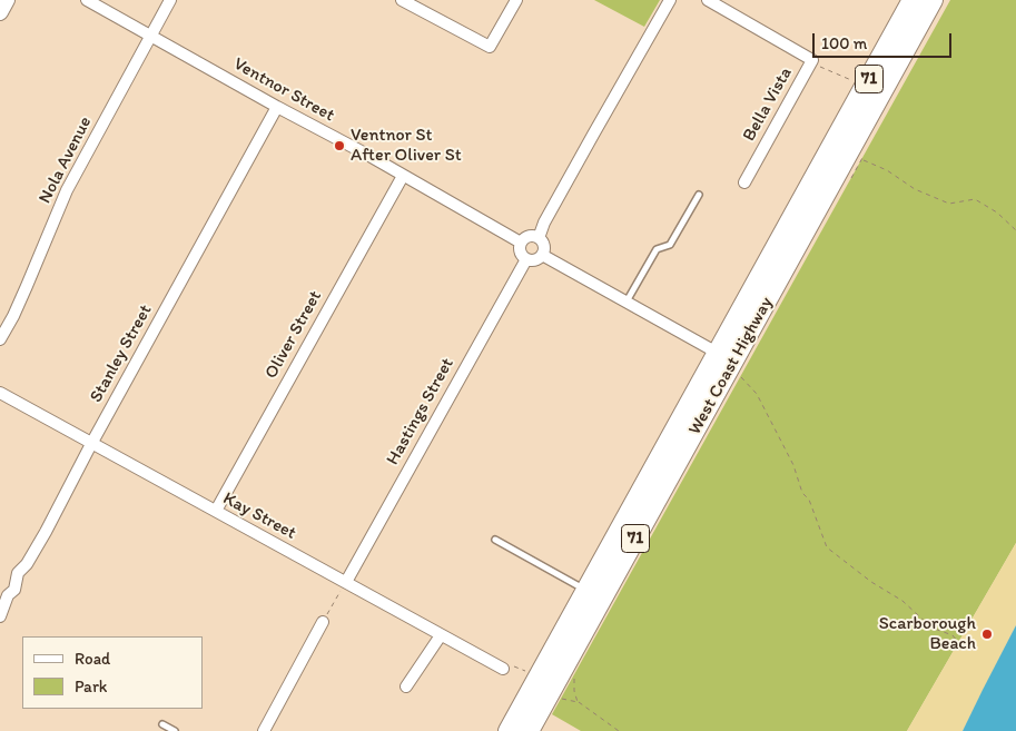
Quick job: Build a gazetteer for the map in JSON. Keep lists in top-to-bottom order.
{
  "streets": {
    "highway": ["71", "West Coast Highway"],
    "street": [
      "Ventnor Street",
      "Bella Vista",
      "Nola Avenue",
      "Oliver Street",
      "Stanley Street",
      "Hastings Street",
      "Kay Street"
    ]
  },
  "crossings": [
    ["Ventnor Street", "Nola Avenue"],
    ["Ventnor Street", "Oliver Street"],
    ["Ventnor Street", "Stanley Street"],
    ["Ventnor Street", "Hastings Street"],
    ["Oliver Street", "Kay Street"],
    ["Stanley Street", "Kay Street"],
    ["Hastings Street", "Kay Street"]
  ],
  "places": ["Ventnor St After Oliver St", "Scarborough Beach"],
  "legend": ["Road", "Park"],
  "scale_bar": "100 m"
}
